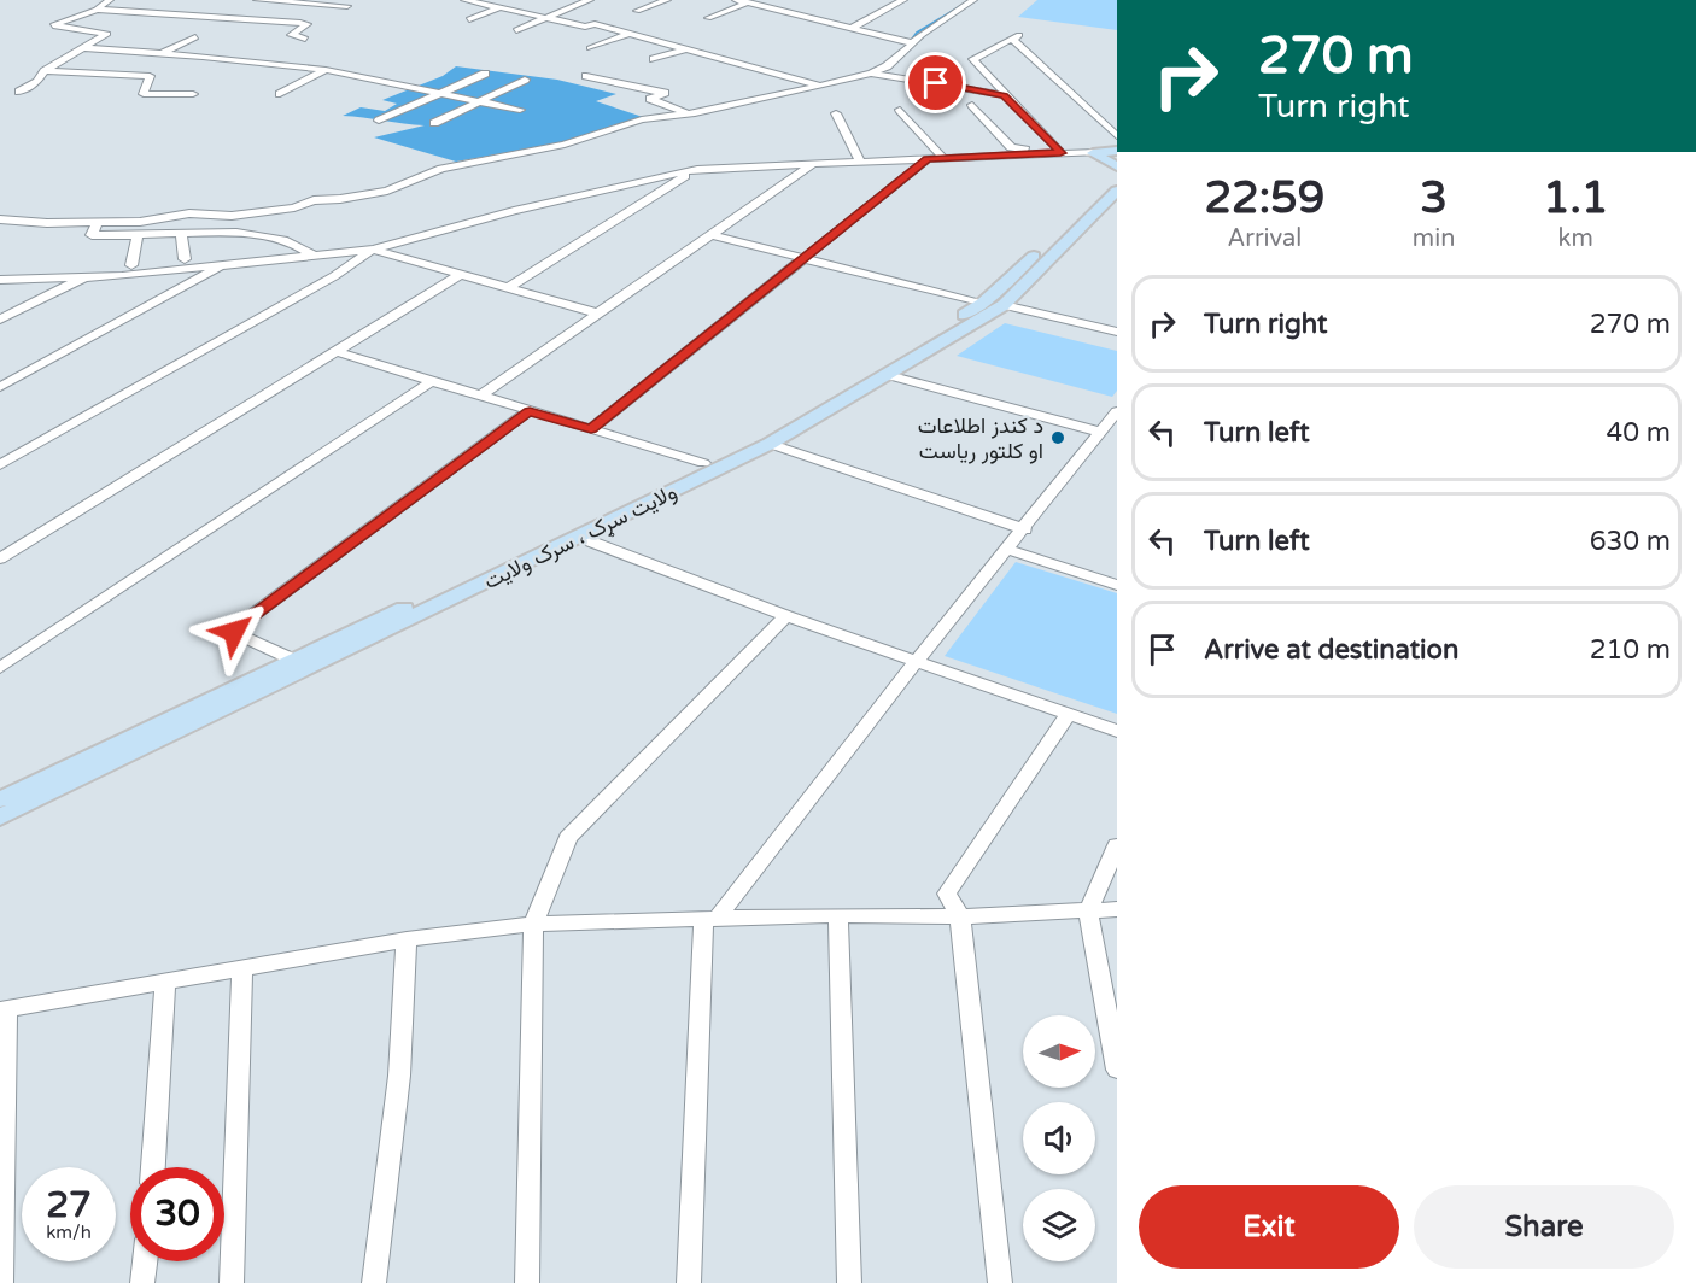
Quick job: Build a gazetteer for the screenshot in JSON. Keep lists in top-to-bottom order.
{
  "streets": {
    "main road": ["ولایت سړک ، سرک ولایت"]
  },
  "places": ["د کندز اطلاعات او کلتور ریاست"],
  "north": "right",
  "page": {
    "turn": ["270 m", "Turn right"],
    "eta": [
      "22:59",
      "Arrival",
      "3",
      "min",
      "1.1",
      "km"
    ],
    "list": [
      {
        "name": "Turn right",
        "value": "270 m"
      },
      {
        "name": "Turn left",
        "value": "40 m"
      },
      {
        "name": "Turn left",
        "value": "630 m"
      },
      {
        "name": "Arrive at destination",
        "value": "210 m"
      }
    ],
    "speed": "27 km/h",
    "limit": "30",
    "buttons": ["Exit", "Share"]
  }
}
